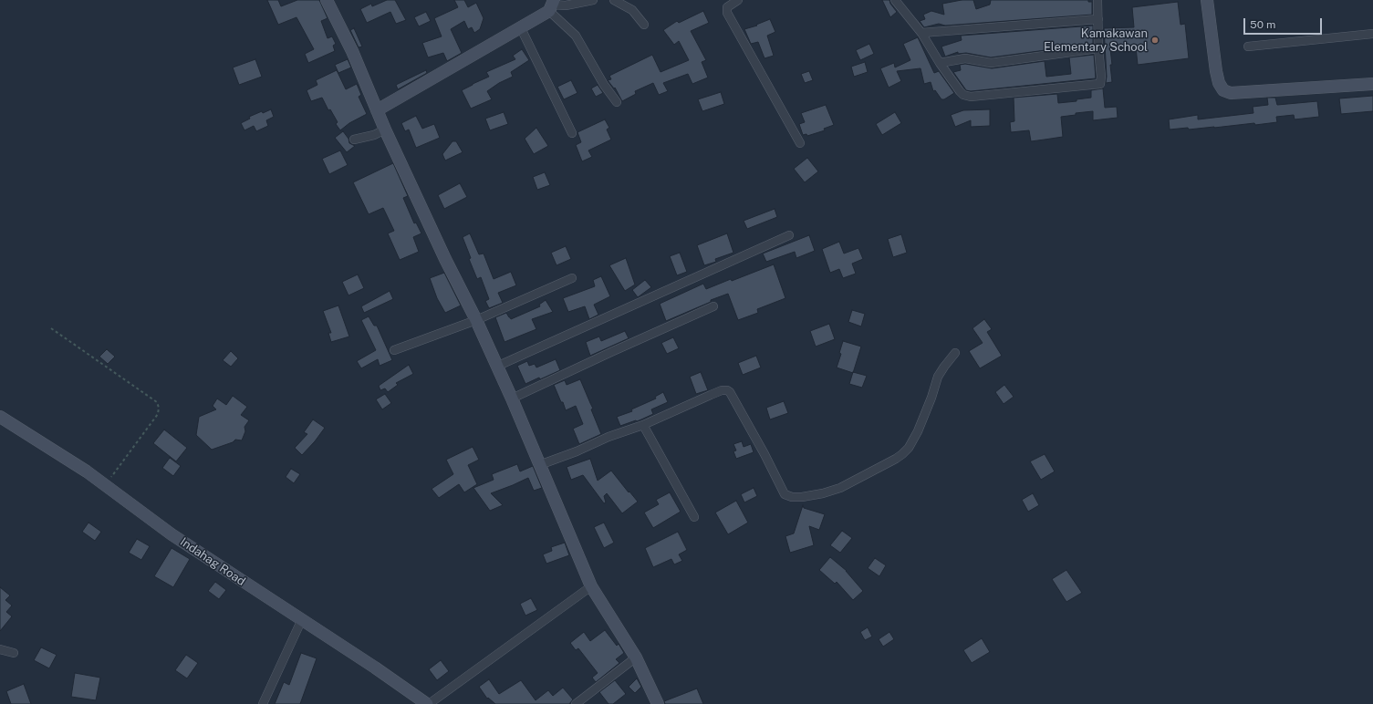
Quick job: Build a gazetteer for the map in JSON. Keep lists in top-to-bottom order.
{
  "streets": {
    "main road": ["Indahag Road"]
  },
  "places": ["Kamakawan Elementary School"],
  "scale_bar": "50 m"
}
